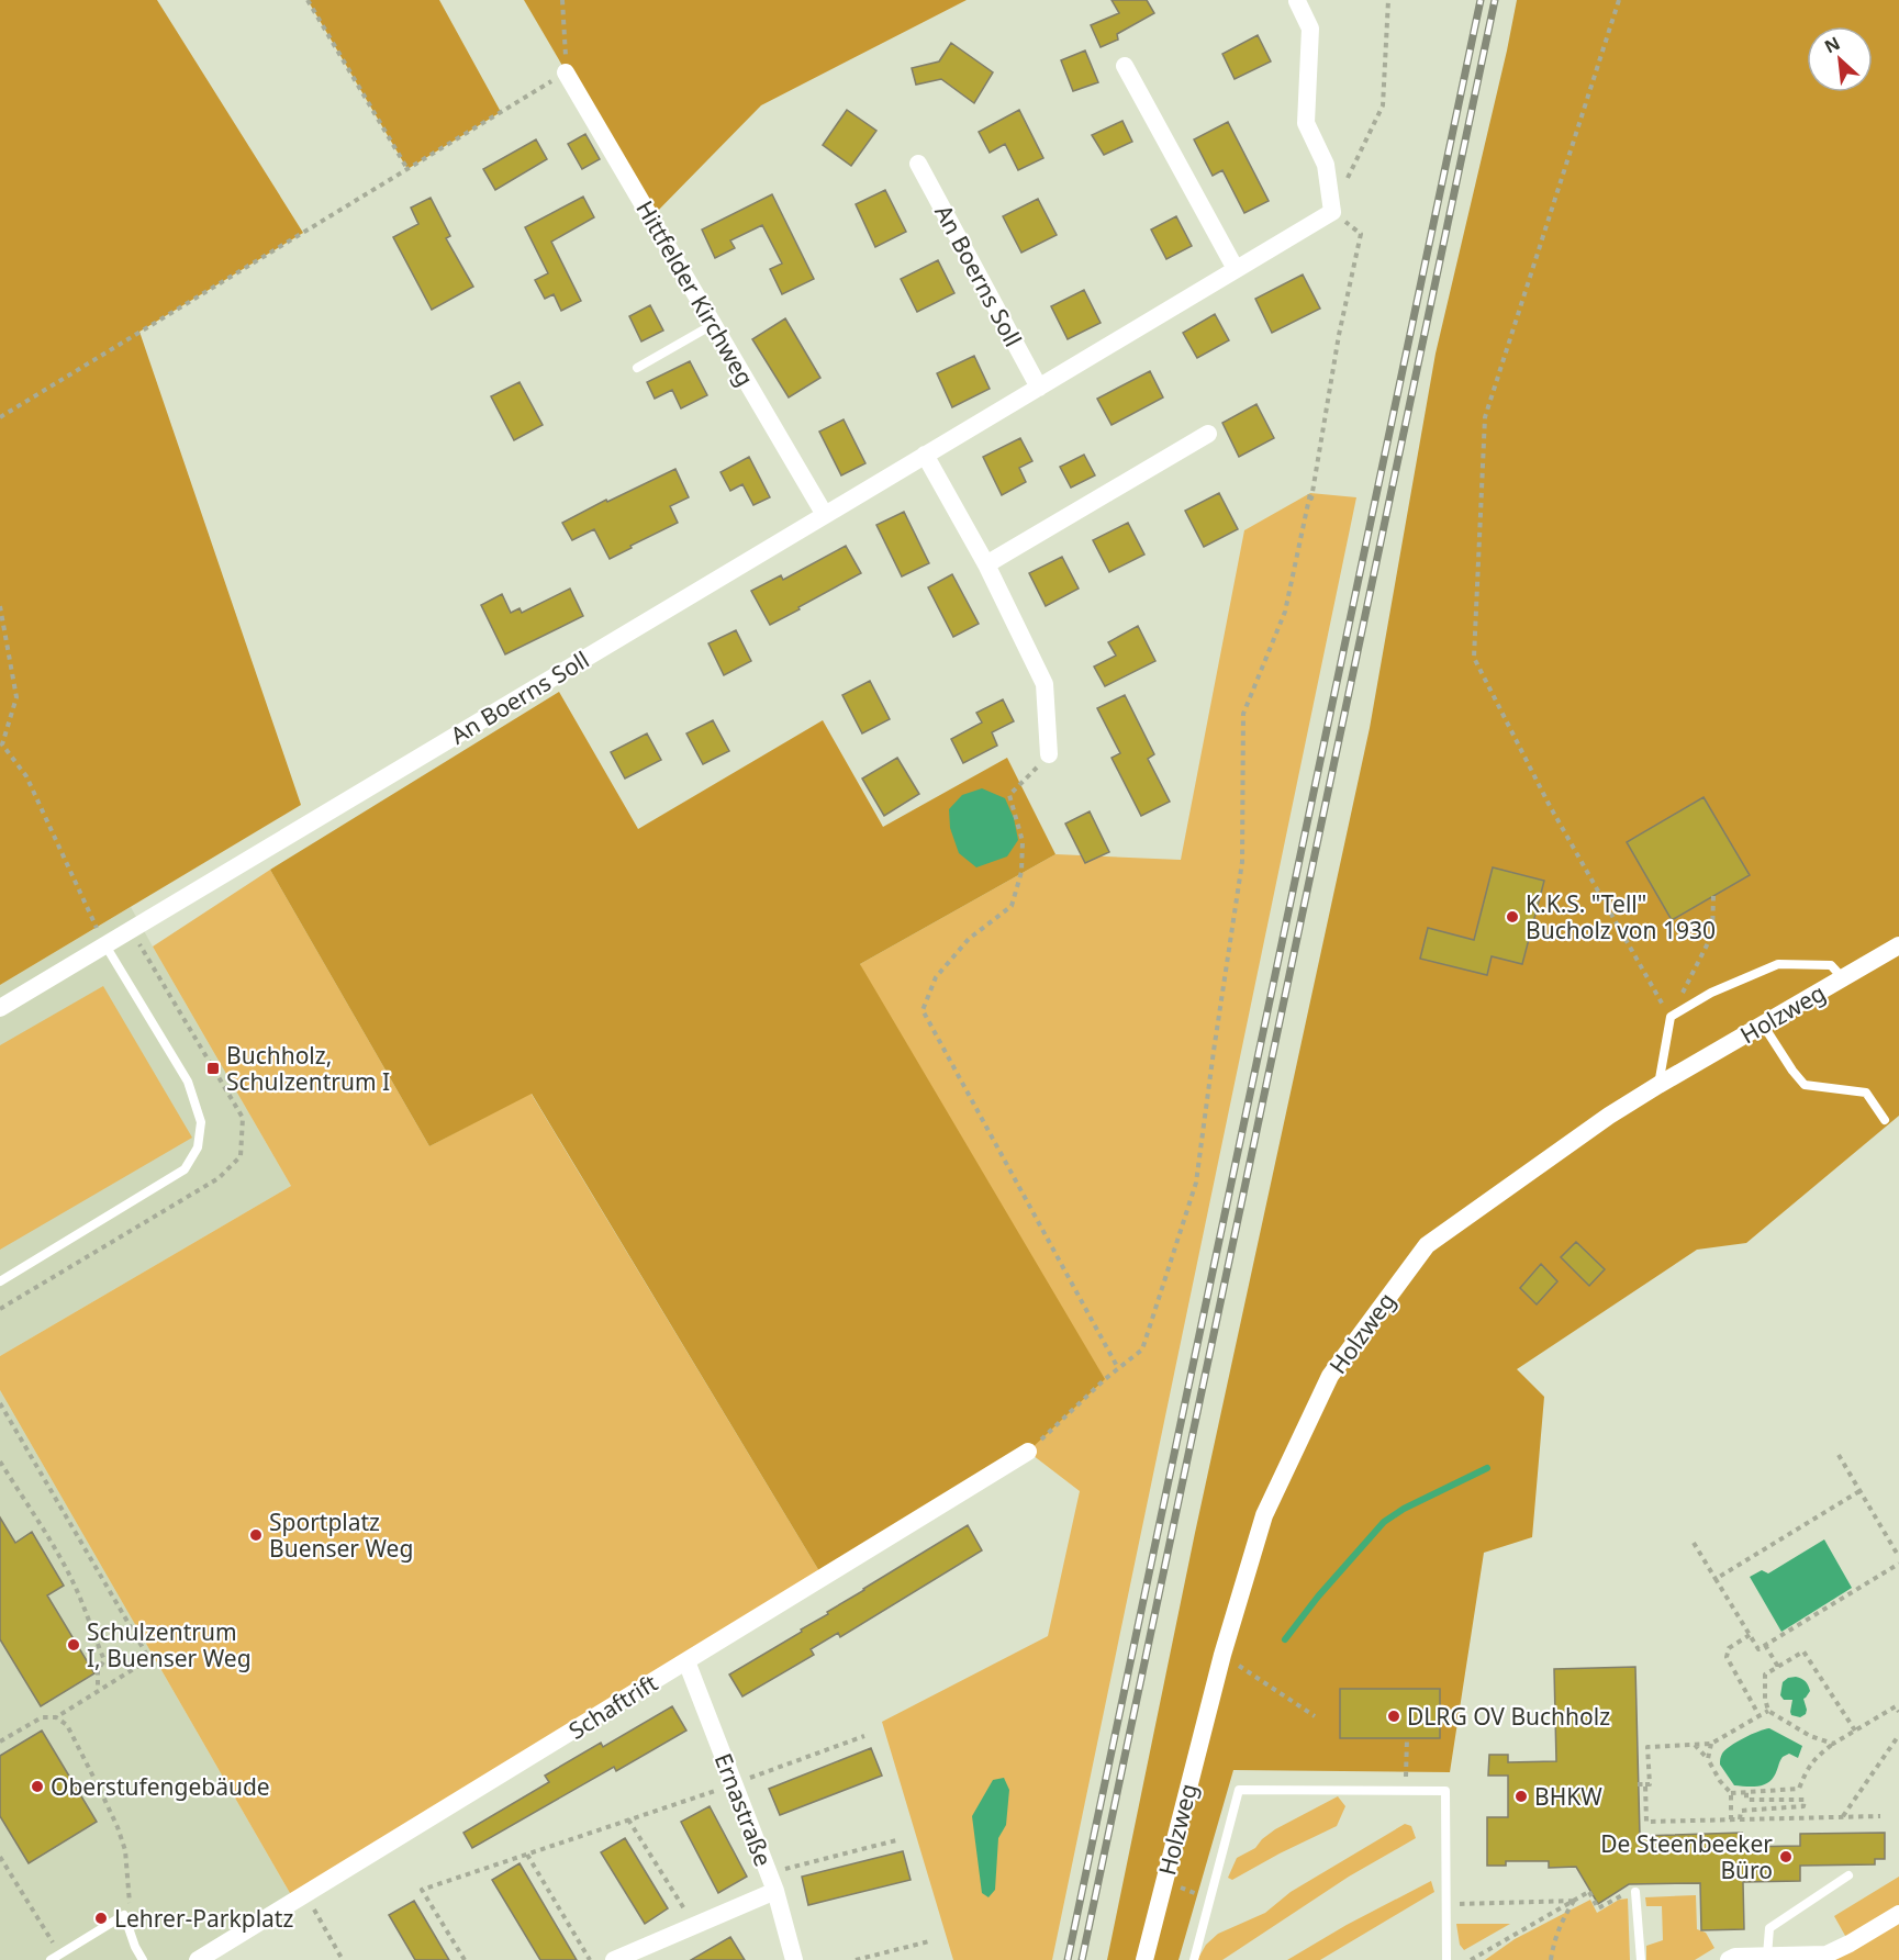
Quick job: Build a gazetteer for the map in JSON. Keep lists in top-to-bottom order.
{
  "streets": {
    "street": [
      "An Boerns Soll",
      "Hittfelder Kirchweg",
      "Holzweg",
      "Schaftrift",
      "Ernastraße"
    ]
  },
  "crossings": [
    ["An Boerns Soll", "Hittfelder Kirchweg"],
    ["Schaftrift", "Ernastraße"]
  ],
  "places": {
    "other": [
      "K.K.S. \"Tell\" Bucholz von 1930",
      "Sportplatz Buenser Weg",
      "Schulzentrum I, Buenser Weg",
      "DLRG OV Buchholz",
      "Oberstufengebäude",
      "BHKW",
      "De Steenbeeker Büro",
      "Lehrer-Parkplatz"
    ],
    "transit": ["Buchholz, Schulzentrum I"]
  },
  "north": "top left"
}
